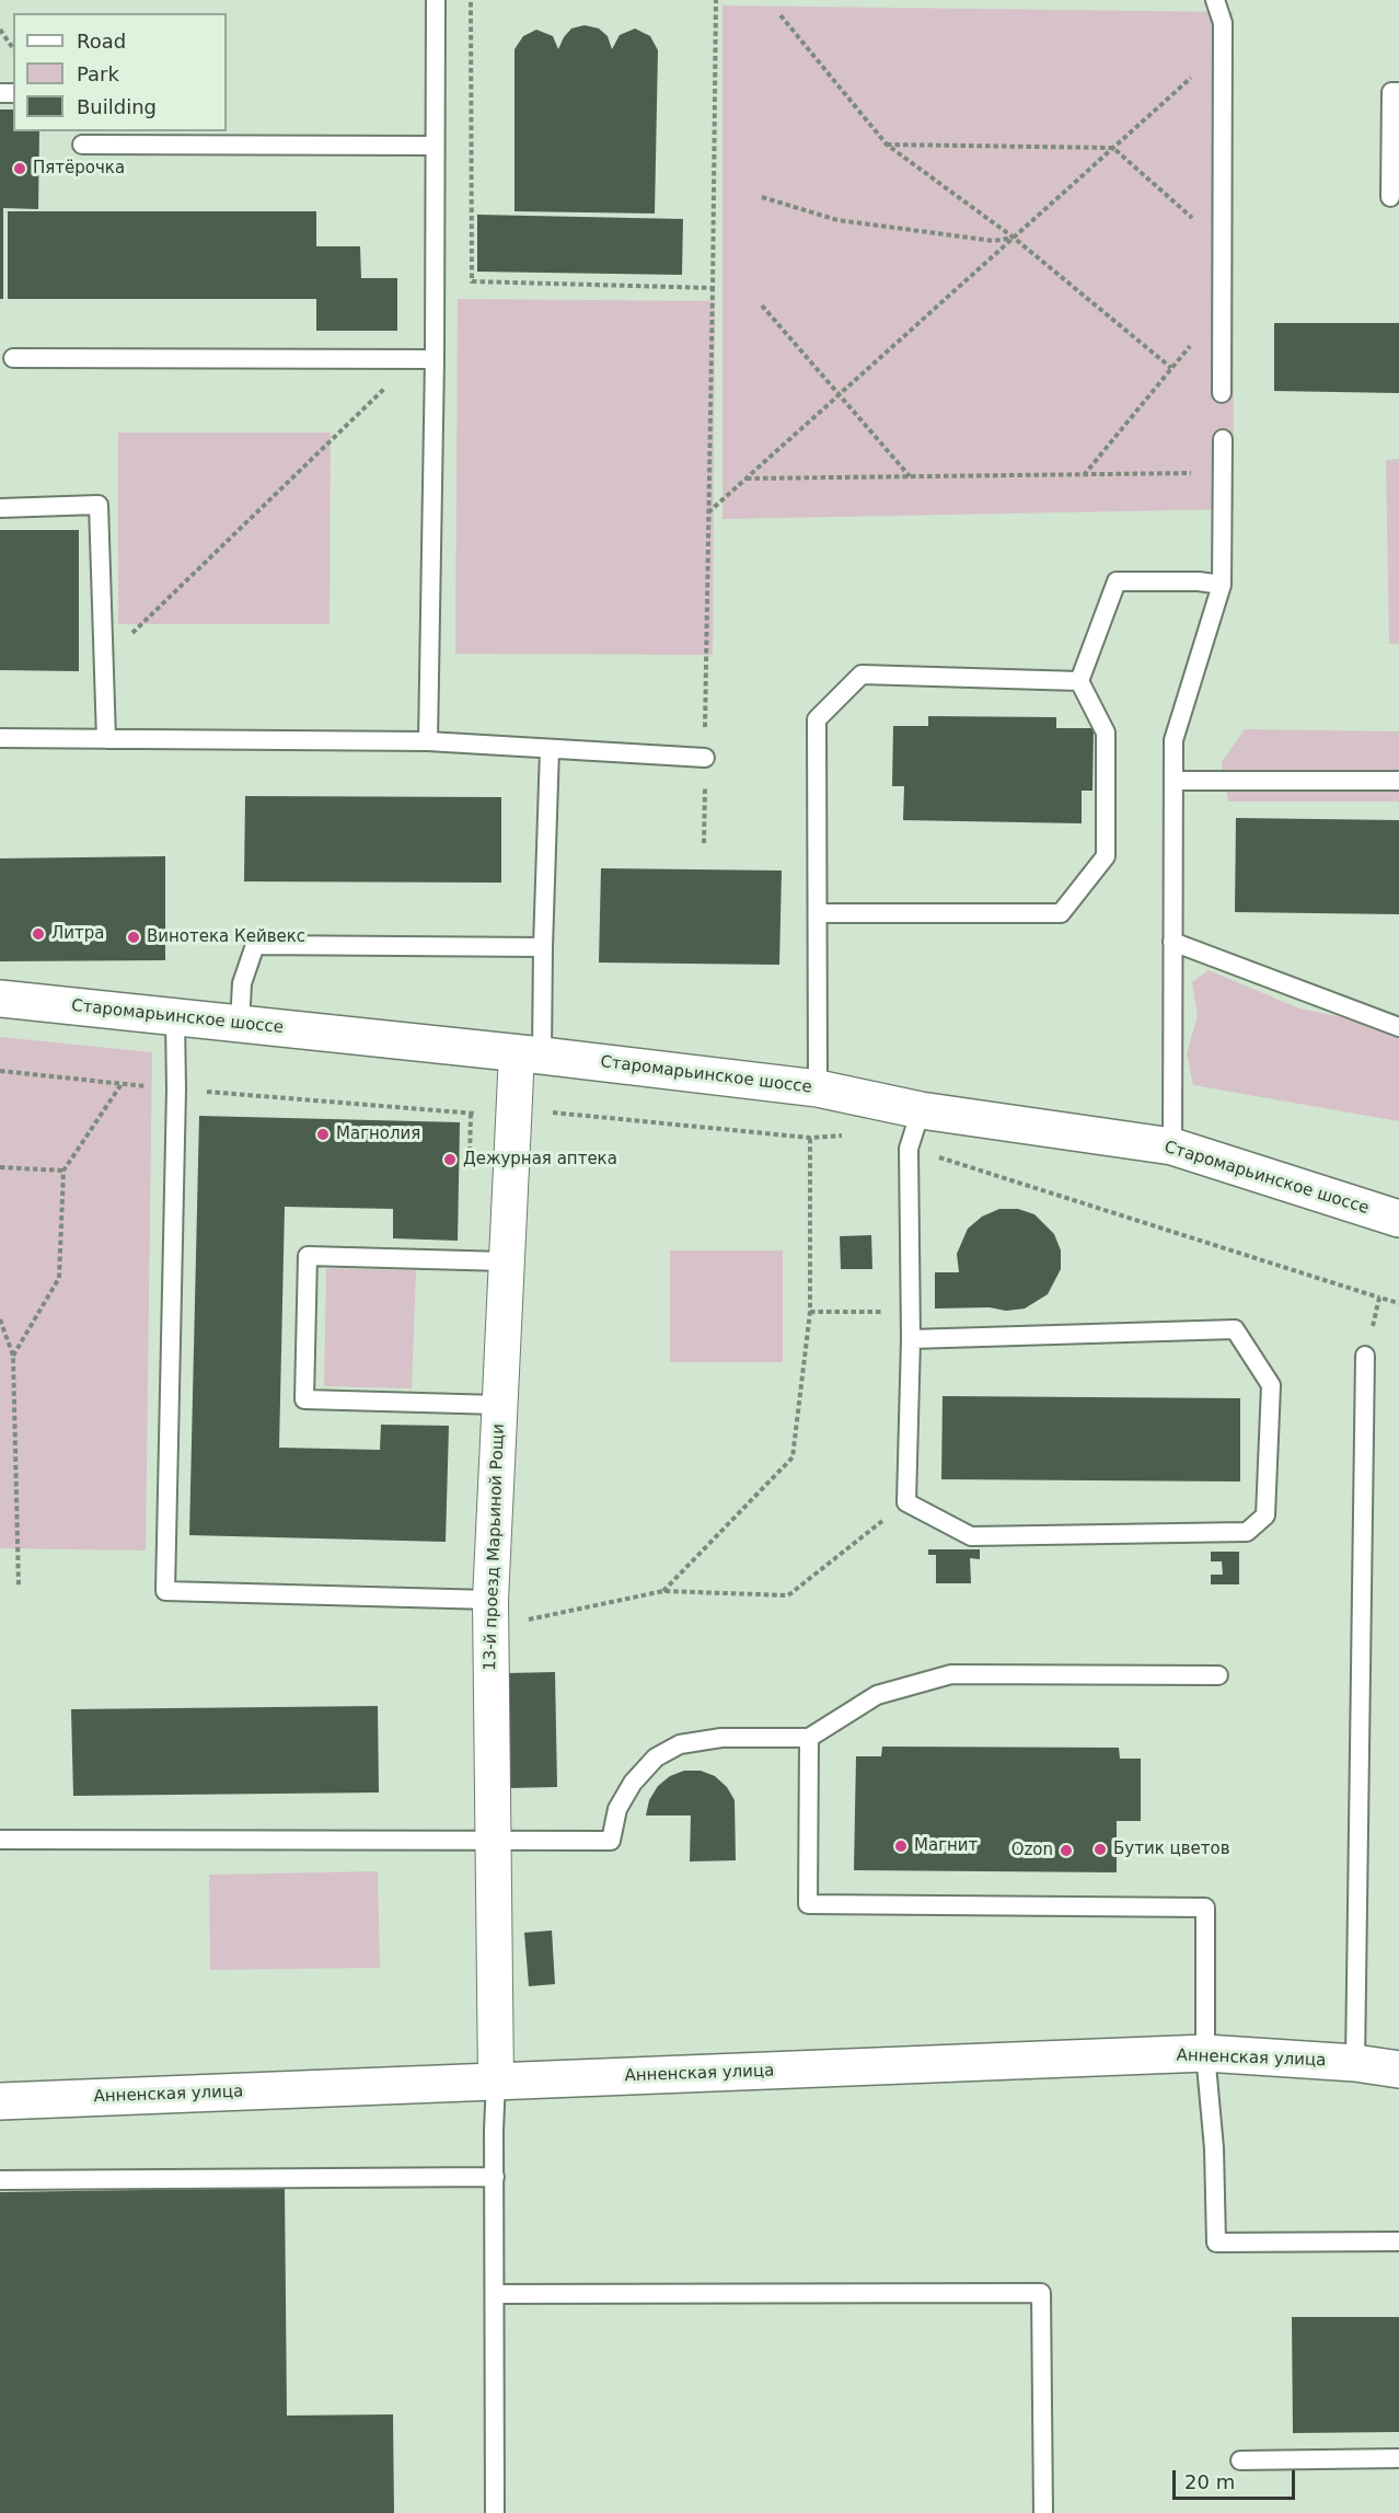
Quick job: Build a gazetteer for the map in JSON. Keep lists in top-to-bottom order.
{
  "streets": {
    "street": ["Старомарьинское шоссе", "13-й проезд Марьиной Рощи", "Анненская улица"]
  },
  "crossings": [
    ["Старомарьинское шоссе", "13-й проезд Марьиной Рощи"],
    ["13-й проезд Марьиной Рощи", "Анненская улица"]
  ],
  "places": [
    "Пятёрочка",
    "Литра",
    "Винотека Кейвекс",
    "Магнолия",
    "Дежурная аптека",
    "Магнит",
    "Бутик цветов",
    "Ozon"
  ],
  "legend": ["Road", "Park", "Building"],
  "scale_bar": "20 m"
}
